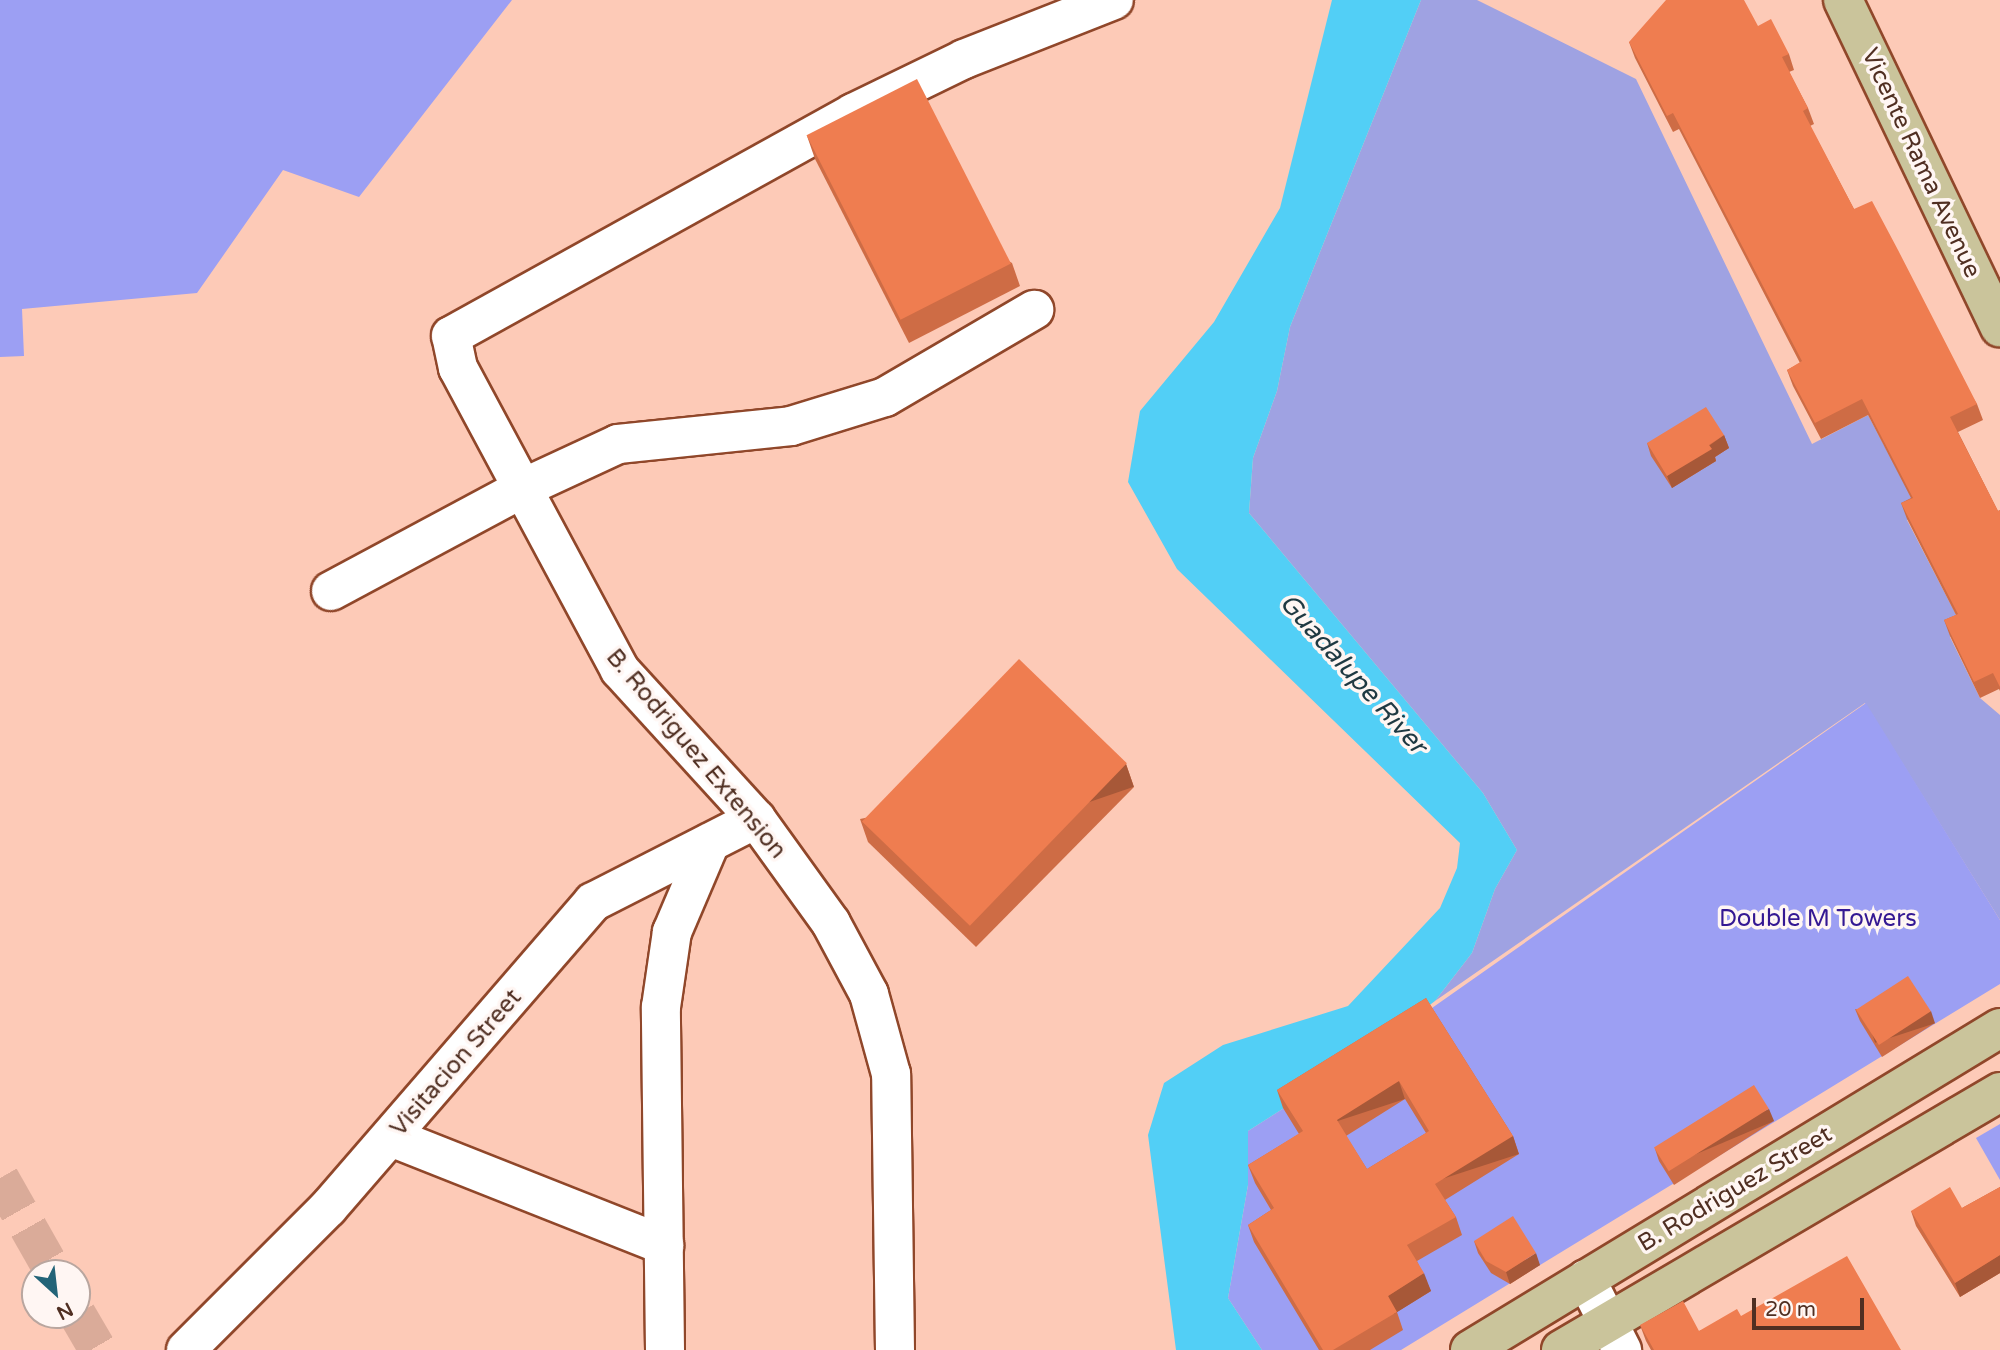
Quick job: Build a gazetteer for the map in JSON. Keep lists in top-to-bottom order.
{
  "streets": {
    "main road": ["Vicente Rama Avenue", "B. Rodriguez Street"],
    "street": ["B. Rodriguez Extension", "Visitacion Street"]
  },
  "crossings": [
    ["B. Rodriguez Extension", "Visitacion Street"]
  ],
  "water": ["Guadalupe River"],
  "parks": ["Double M Towers"],
  "scale_bar": "20 m",
  "north": "bottom right"
}
